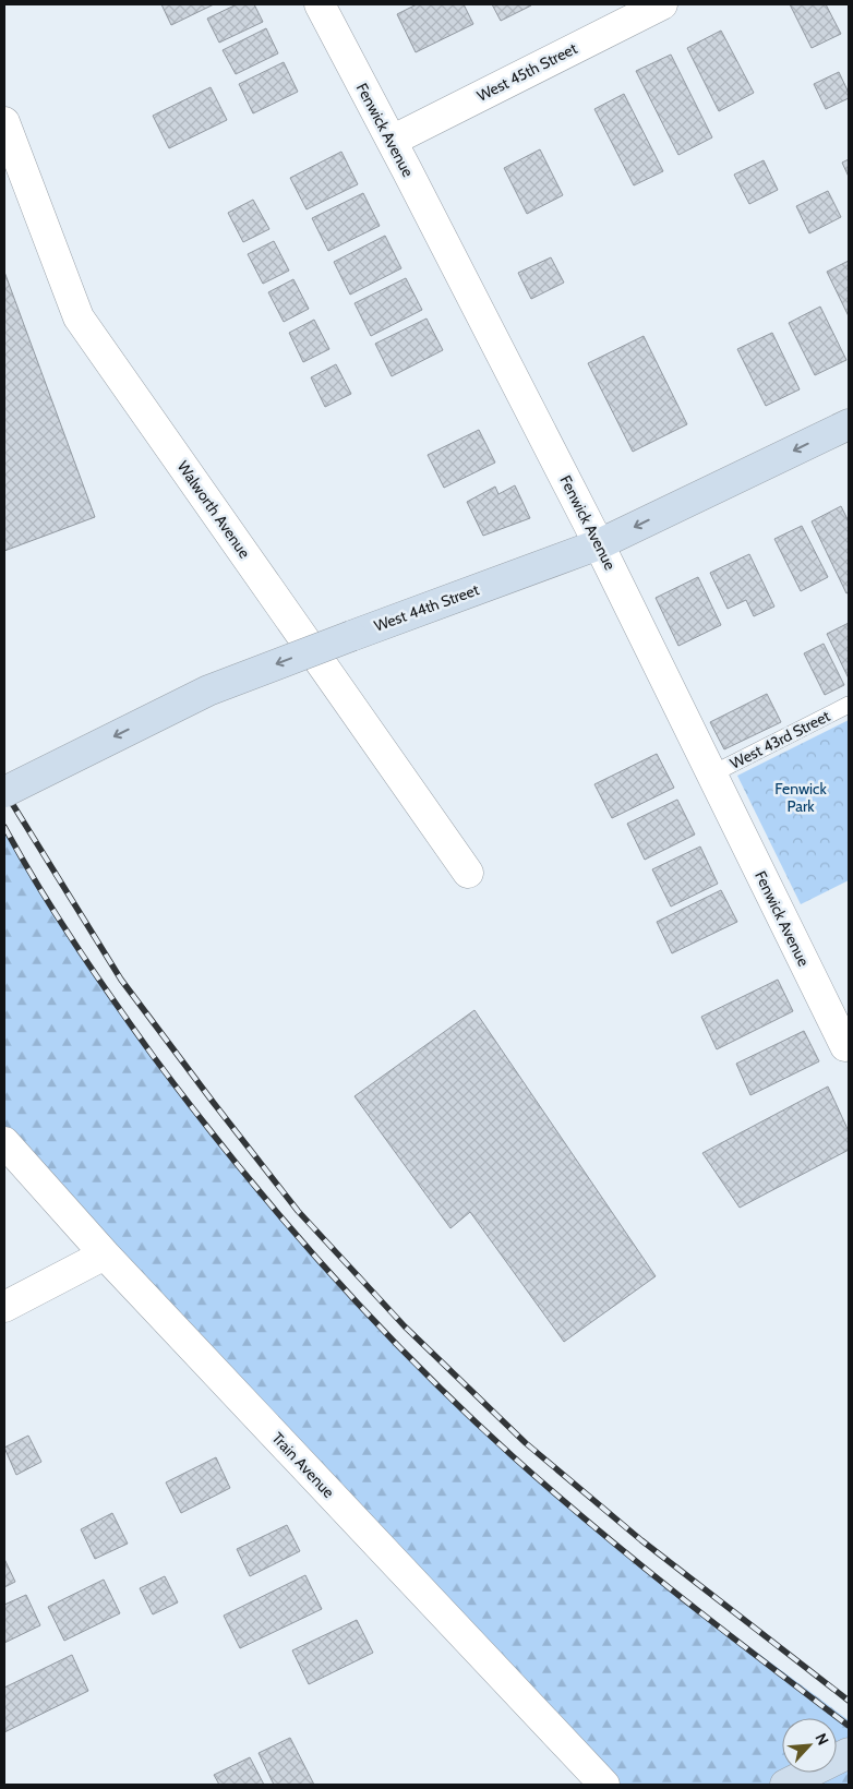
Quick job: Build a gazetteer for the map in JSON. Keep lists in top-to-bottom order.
{
  "streets": {
    "street": [
      "West 45th Street",
      "Fenwick Avenue",
      "Walworth Avenue",
      "West 44th Street",
      "Train Avenue"
    ],
    "lane": ["West 43rd Street"]
  },
  "crossings": [
    ["West 45th Street", "Fenwick Avenue"],
    ["Fenwick Avenue", "West 44th Street"],
    ["Fenwick Avenue", "West 43rd Street"]
  ],
  "one_way": ["West 44th Street"],
  "parks": ["Fenwick Park"],
  "north": "top right"
}
